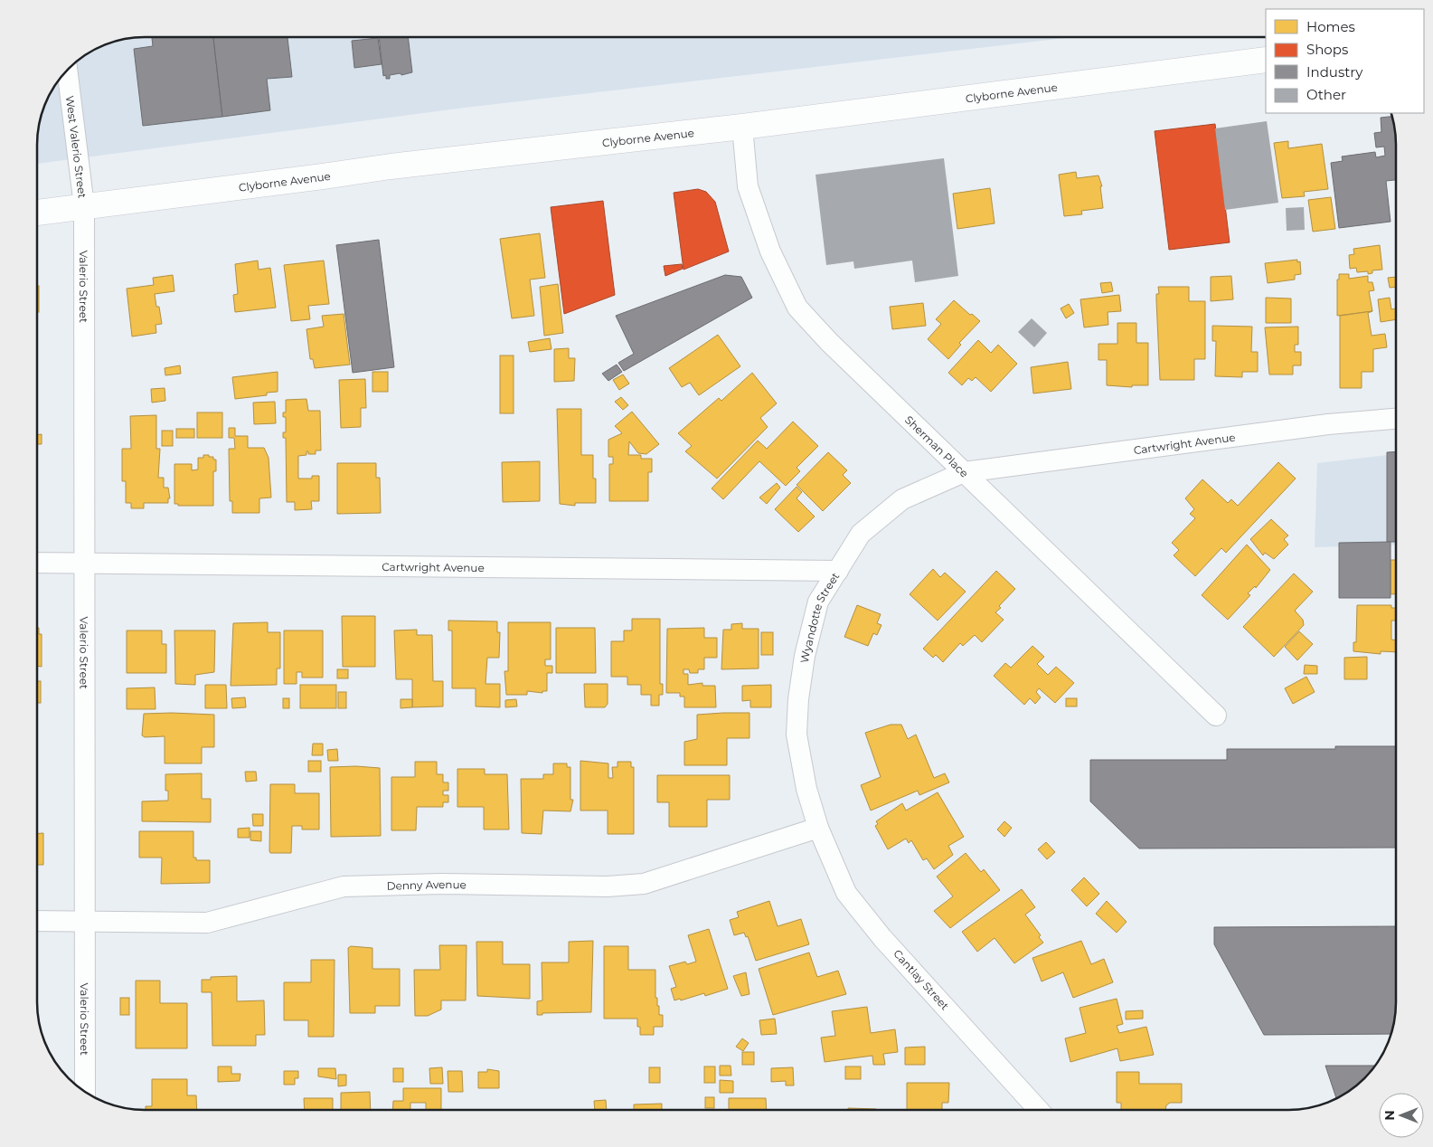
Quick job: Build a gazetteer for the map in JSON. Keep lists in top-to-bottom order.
{
  "streets": {
    "main road": ["Clyborne Avenue"],
    "street": [
      "West Valerio Street",
      "Valerio Street",
      "Cartwright Avenue",
      "Sherman Place",
      "Wyandotte Street",
      "Denny Avenue",
      "Cantlay Street"
    ]
  },
  "crossings": [
    ["Clyborne Avenue", "West Valerio Street"],
    ["Clyborne Avenue", "Valerio Street"],
    ["Clyborne Avenue", "Sherman Place"],
    ["West Valerio Street", "Valerio Street"],
    ["Valerio Street", "Cartwright Avenue"],
    ["Valerio Street", "Denny Avenue"],
    ["Cartwright Avenue", "Sherman Place"],
    ["Cartwright Avenue", "Wyandotte Street"],
    ["Sherman Place", "Wyandotte Street"],
    ["Wyandotte Street", "Denny Avenue"],
    ["Wyandotte Street", "Cantlay Street"],
    ["Denny Avenue", "Cantlay Street"]
  ],
  "legend": [
    "Homes",
    "Shops",
    "Industry",
    "Other"
  ],
  "north": "left"
}
